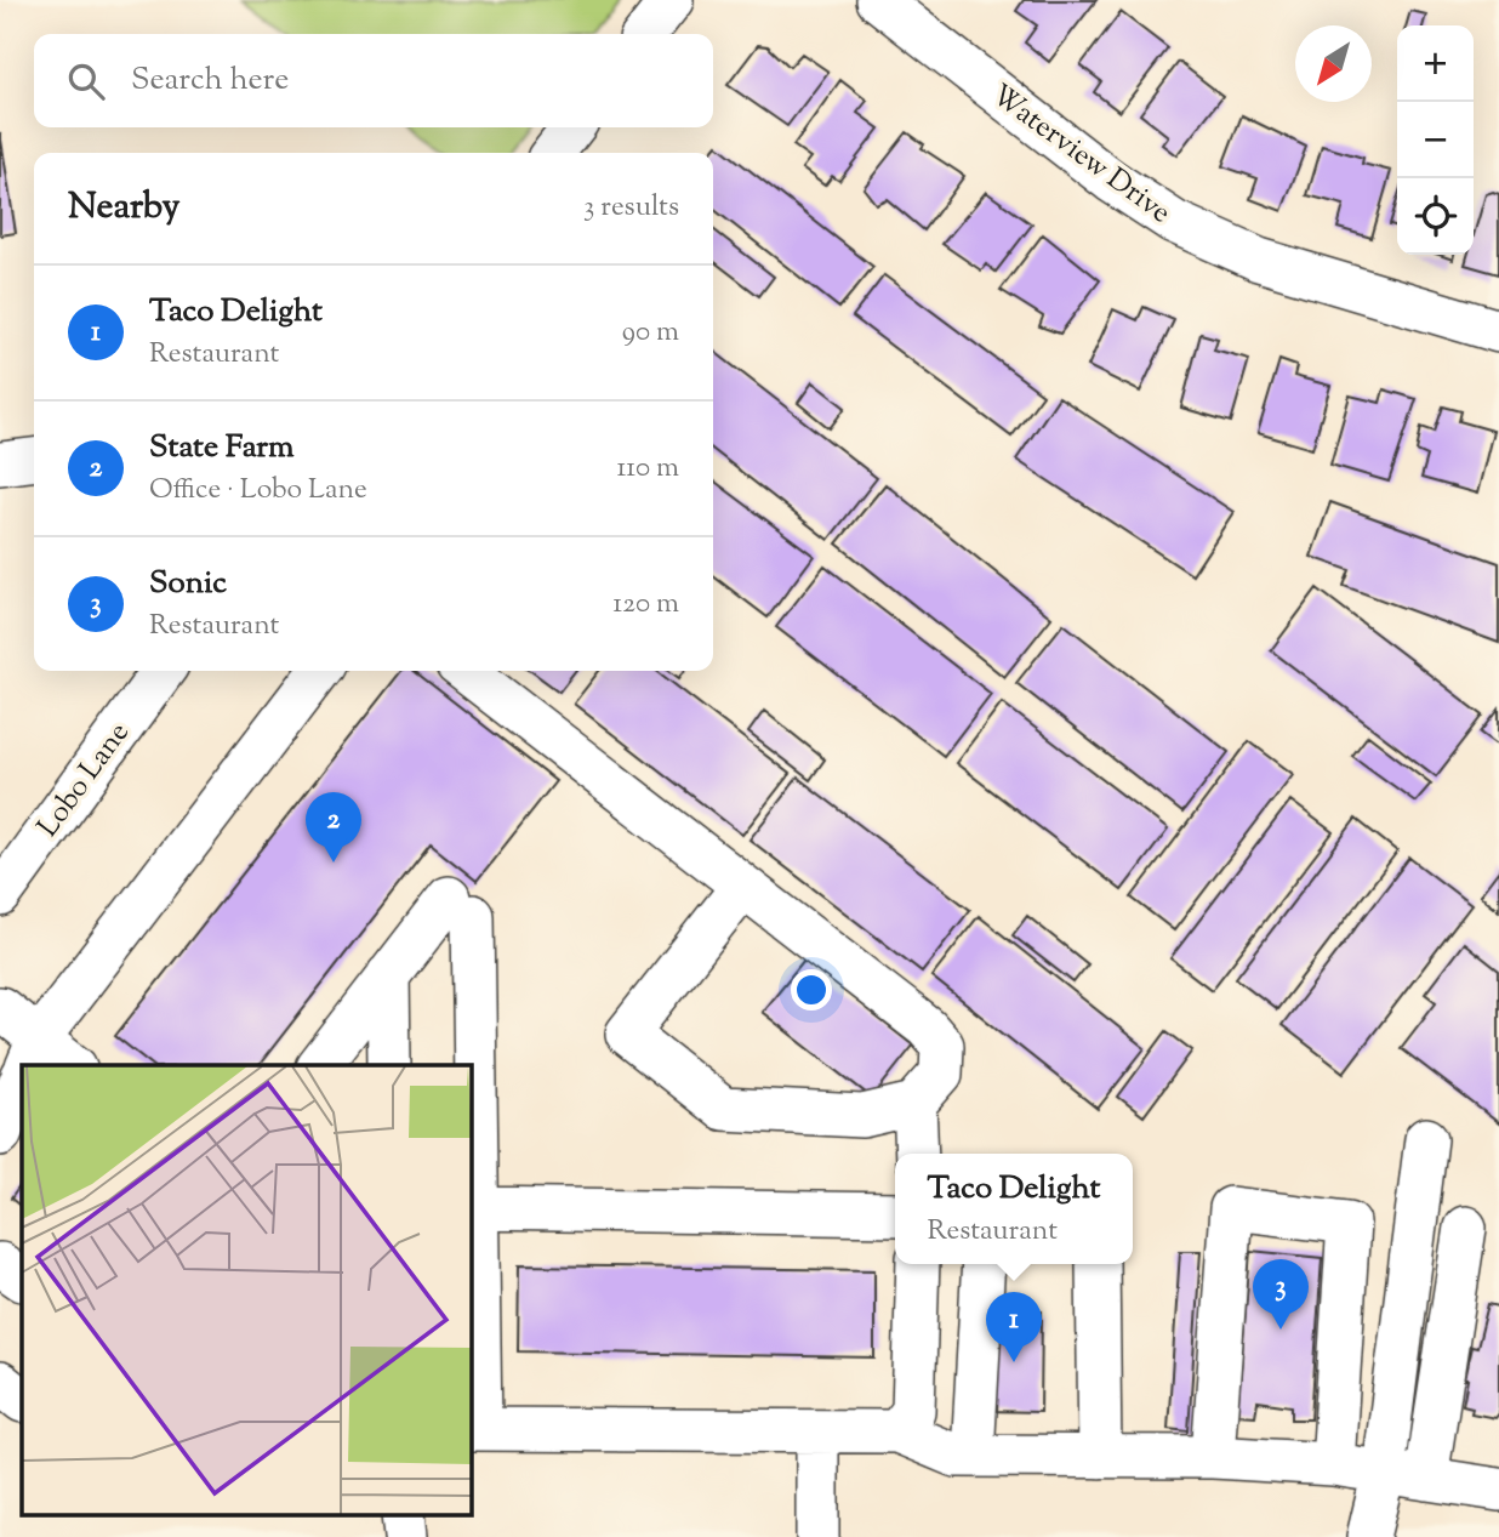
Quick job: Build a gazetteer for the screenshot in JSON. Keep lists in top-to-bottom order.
{
  "streets": {
    "street": ["Waterview Drive", "Lobo Lane"]
  },
  "north": "bottom left",
  "page": {
    "map_buttons": ["+", "−"],
    "search": "Search here",
    "heading": ["Nearby", "3 results"],
    "list": [
      {
        "mark": "1",
        "name": "Taco Delight",
        "note": "Restaurant",
        "value": "90 m"
      },
      {
        "mark": "2",
        "name": "State Farm",
        "note": "Office · Lobo Lane",
        "value": "110 m"
      },
      {
        "mark": "3",
        "name": "Sonic",
        "note": "Restaurant",
        "value": "120 m"
      }
    ],
    "pins": ["2", "3", "1"],
    "popup": ["Taco Delight", "Restaurant"]
  }
}
